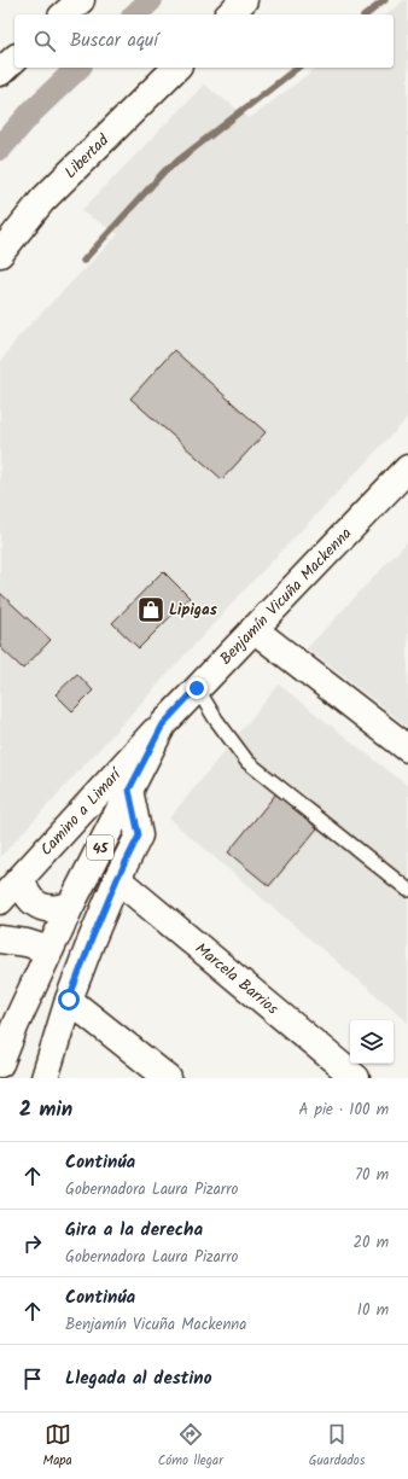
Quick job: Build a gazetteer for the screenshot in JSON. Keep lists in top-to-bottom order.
{
  "streets": {
    "street": [
      "Libertad",
      "Benjamín Vicuña Mackenna",
      "Camino a Limarí",
      "45",
      "Marcela Barrios"
    ]
  },
  "crossings": [
    ["Benjamín Vicuña Mackenna", "Camino a Limarí"],
    ["Benjamín Vicuña Mackenna", "45"],
    ["Camino a Limarí", "45"]
  ],
  "places": {
    "shop": ["Lipigas"]
  },
  "page": {
    "search": "Buscar aquí",
    "heading": ["2 min", "A pie · 100 m"],
    "list": [
      ["Continúa", "Gobernadora Laura Pizarro", "70 m"],
      ["Gira a la derecha", "Gobernadora Laura Pizarro", "20 m"],
      ["Continúa", "Benjamín Vicuña Mackenna", "10 m"],
      "Llegada al destino"
    ],
    "nav": ["Mapa", "Cómo llegar", "Guardados"]
  }
}
